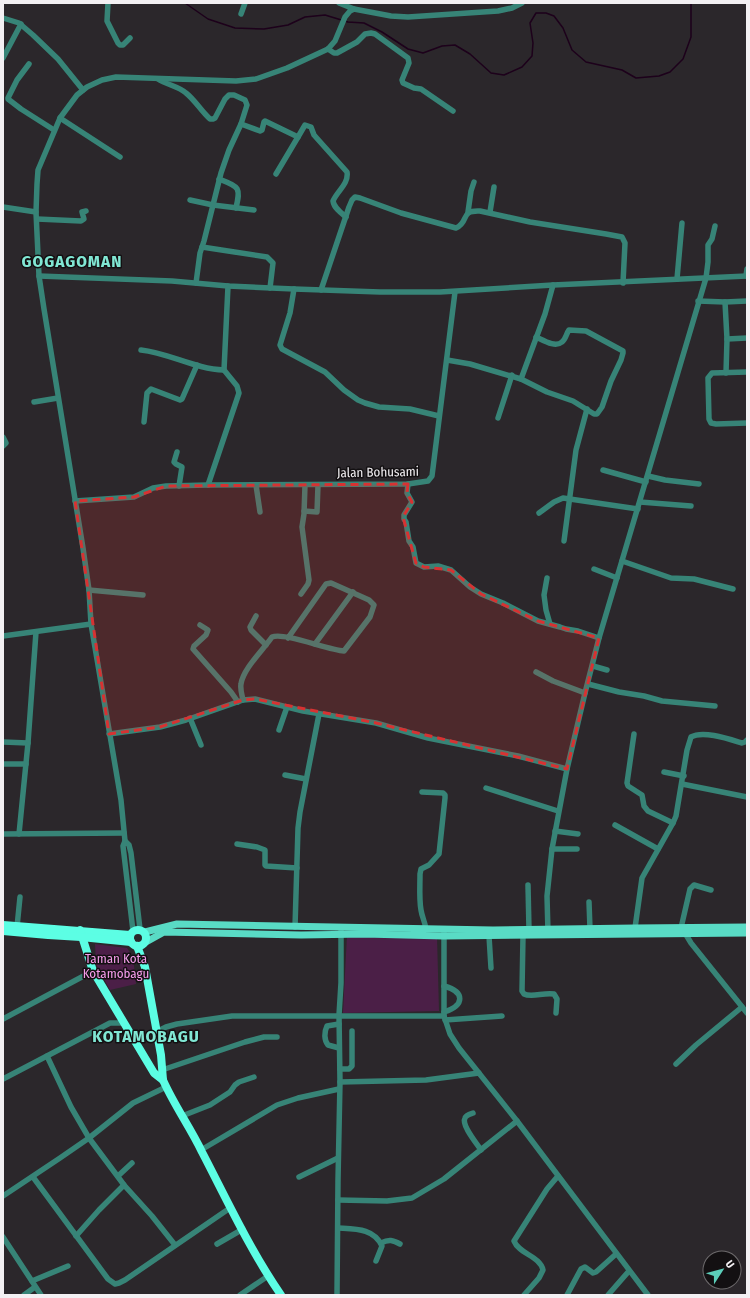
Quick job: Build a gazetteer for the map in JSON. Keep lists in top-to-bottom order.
{
  "streets": {
    "street": ["Jalan Bohusami"]
  },
  "districts": ["GOGAGOMAN", "KOTAMOBAGU"],
  "parks": ["Taman Kota Kotamobagu"],
  "north": "top right"
}
